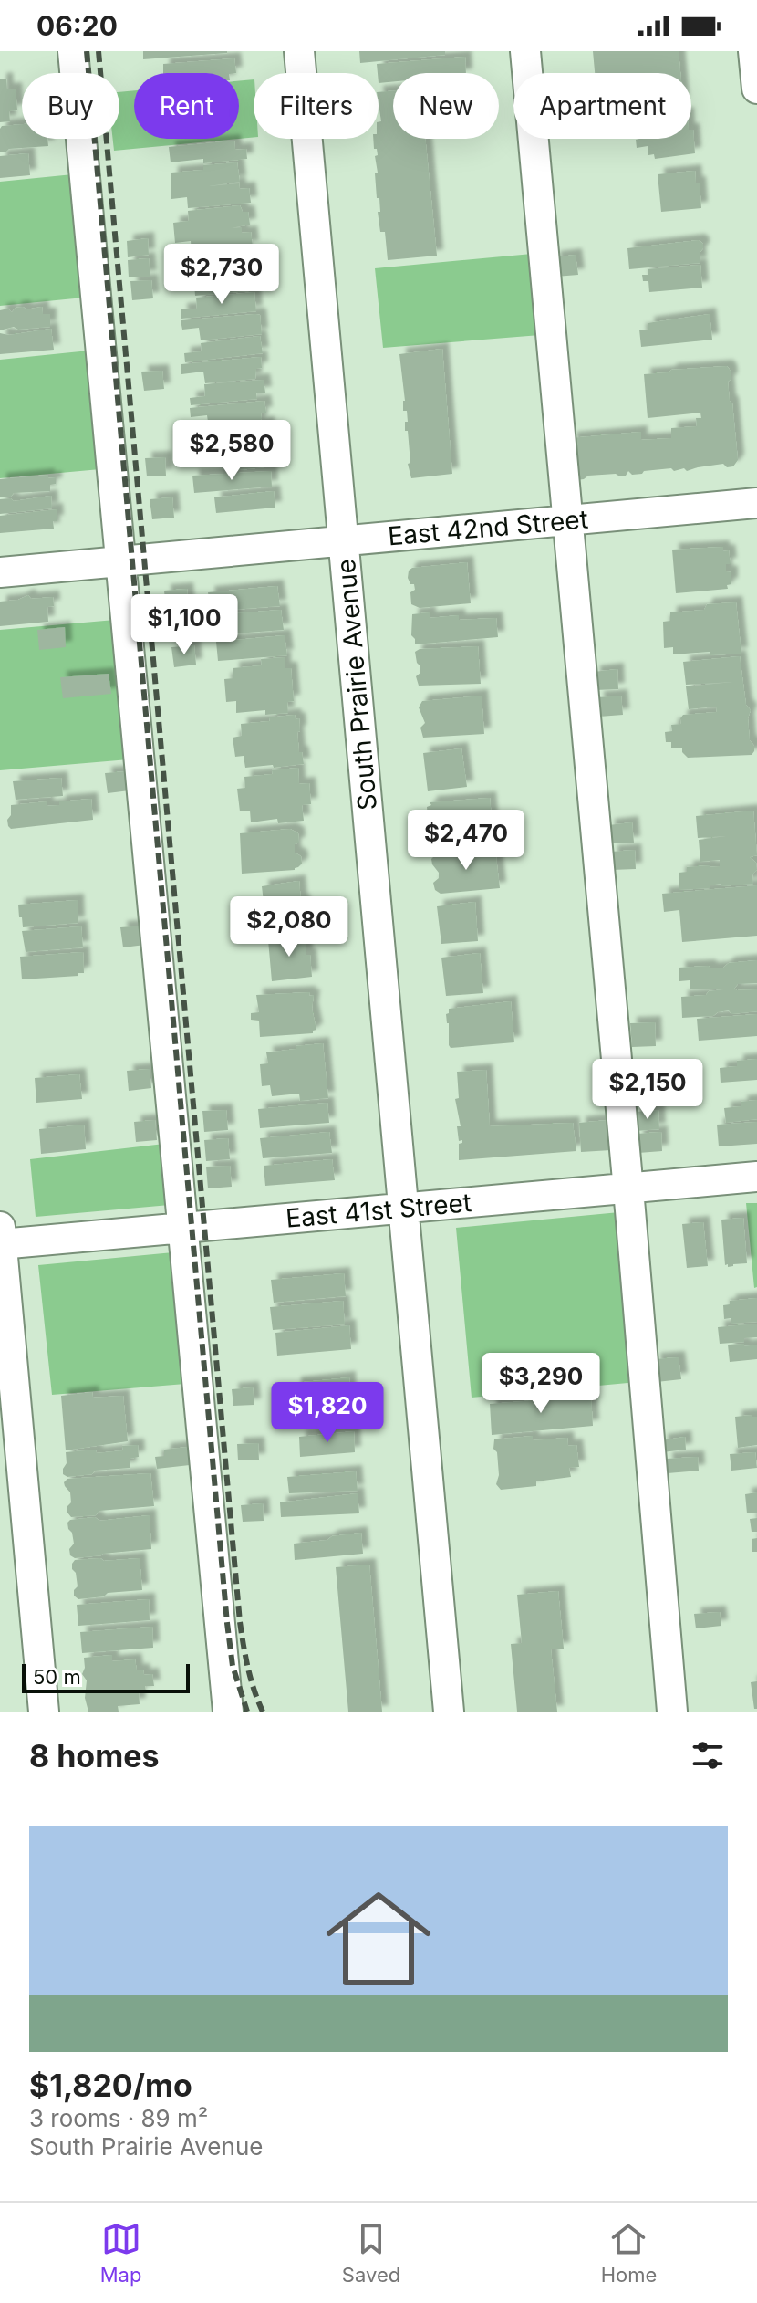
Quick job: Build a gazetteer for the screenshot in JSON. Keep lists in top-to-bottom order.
{
  "streets": {
    "street": ["East 42nd Street", "South Prairie Avenue", "East 41st Street"]
  },
  "crossings": [
    ["East 42nd Street", "South Prairie Avenue"],
    ["South Prairie Avenue", "East 41st Street"]
  ],
  "scale_bar": "50 m",
  "page": {
    "status": "06:20",
    "chip": [
      "Buy",
      "Rent",
      "Filters",
      "New",
      "Apartment"
    ],
    "price": [
      "$2,730",
      "$2,580",
      "$1,100",
      "$2,470",
      "$2,080",
      "$2,150",
      "$3,290",
      "$1,820"
    ],
    "scale": "50 m",
    "heading": "8 homes",
    "list": [
      {
        "name": "$1,820/mo",
        "note": "3 rooms · 89 m² · South Prairie Avenue"
      }
    ],
    "tabs": ["Map", "Saved", "Home"]
  }
}
